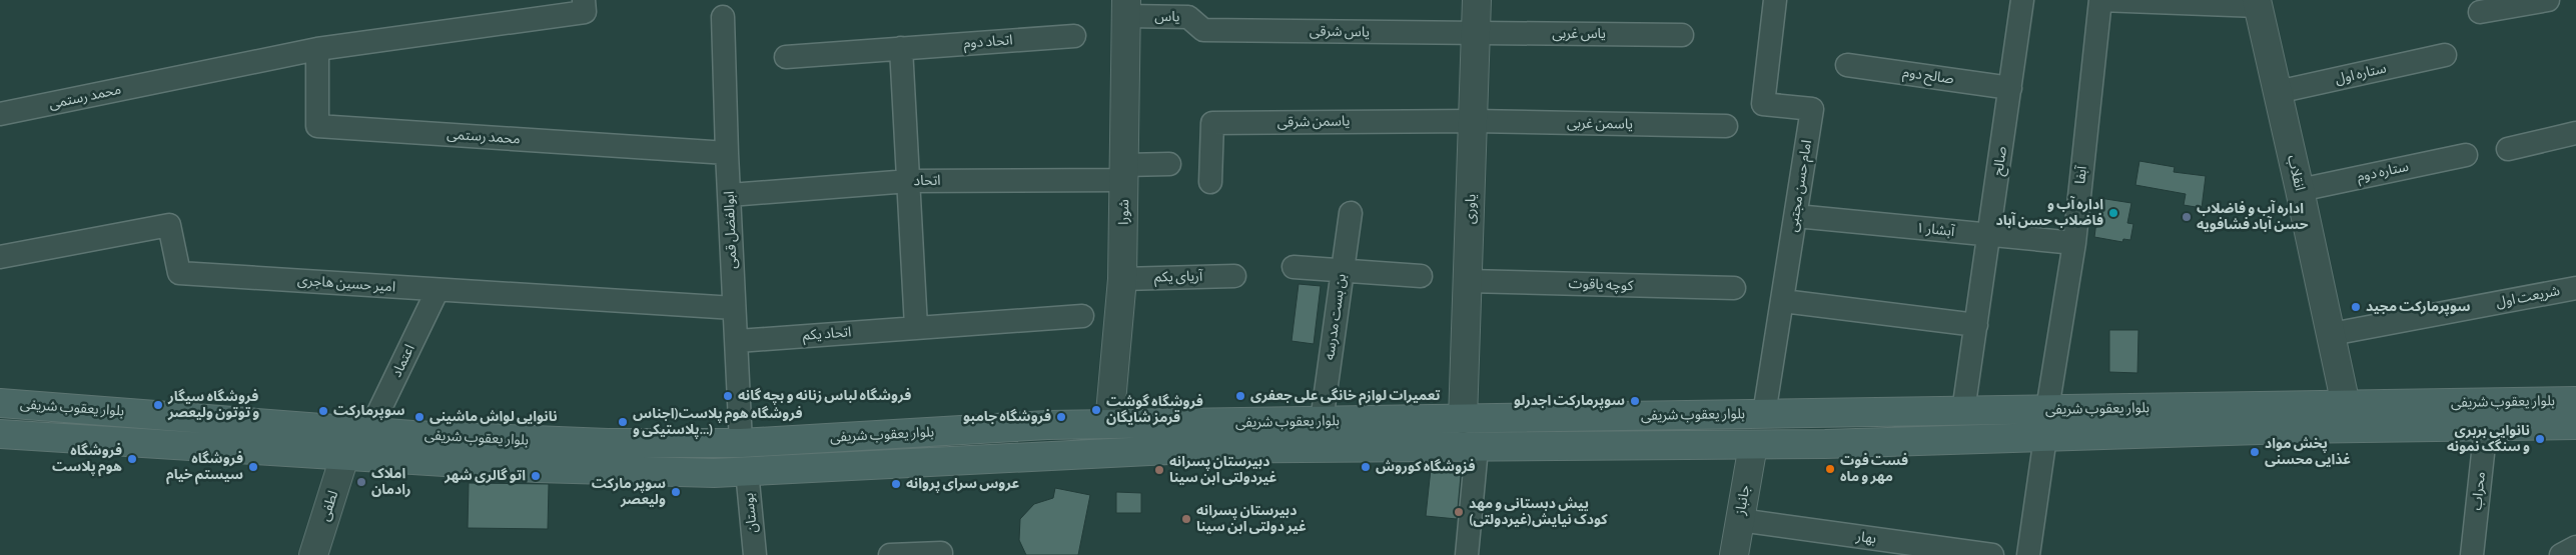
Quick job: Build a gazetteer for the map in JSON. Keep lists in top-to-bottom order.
{
  "streets": {
    "main road": ["بلوار یعقوب شریفی"],
    "street": [
      "یاس",
      "یاس شرقی",
      "یاس غربی",
      "اتحاد دوم",
      "ستاره اول",
      "صالح دوم",
      "محمد رستمی",
      "یاسمن شرقی",
      "یاسمن غربی",
      "صالح",
      "ستاره دوم",
      "انقلاب",
      "آبفا",
      "اتحاد",
      "امام حسن مجتبی",
      "یاوری",
      "شورا",
      "ابوالفضل قمی",
      "آبشار ۱",
      "آریای یکم",
      "امیر حسین هاجری",
      "کوچه یاقوت",
      "شریعت اول",
      "بن بست مدرسه",
      "اتحاد یکم",
      "اعتماد",
      "محراب",
      "جانباز",
      "لطفی",
      "بوستان",
      "بهار"
    ]
  },
  "crossings": [
    ["یاس", "یاس شرقی"],
    ["یاس", "شورا"],
    ["یاس شرقی", "یاس غربی"],
    ["یاس شرقی", "یاوری"],
    ["یاس غربی", "یاوری"],
    ["ستاره اول", "انقلاب"],
    ["صالح دوم", "صالح"],
    ["محمد رستمی", "ابوالفضل قمی"],
    ["یاسمن شرقی", "یاسمن غربی"],
    ["یاسمن شرقی", "یاوری"],
    ["یاسمن غربی", "یاوری"],
    ["صالح", "آبشار ۱"],
    ["صالح", "بلوار یعقوب شریفی"],
    ["ستاره دوم", "انقلاب"],
    ["انقلاب", "شریعت اول"],
    ["انقلاب", "بلوار یعقوب شریفی"],
    ["آبفا", "آبشار ۱"],
    ["آبفا", "بلوار یعقوب شریفی"],
    ["اتحاد", "شورا"],
    ["اتحاد", "ابوالفضل قمی"],
    ["امام حسن مجتبی", "آبشار ۱"],
    ["امام حسن مجتبی", "بلوار یعقوب شریفی"],
    ["یاوری", "کوچه یاقوت"],
    ["یاوری", "بلوار یعقوب شریفی"],
    ["شورا", "آریای یکم"],
    ["شورا", "بلوار یعقوب شریفی"],
    ["ابوالفضل قمی", "امیر حسین هاجری"],
    ["ابوالفضل قمی", "اتحاد یکم"],
    ["ابوالفضل قمی", "بلوار یعقوب شریفی"],
    ["امیر حسین هاجری", "اعتماد"],
    ["بن بست مدرسه", "بلوار یعقوب شریفی"],
    ["اعتماد", "بلوار یعقوب شریفی"],
    ["بلوار یعقوب شریفی", "محراب"],
    ["بلوار یعقوب شریفی", "جانباز"],
    ["بلوار یعقوب شریفی", "لطفی"],
    ["بلوار یعقوب شریفی", "بوستان"],
    ["جانباز", "بهار"]
  ],
  "places": [
    "اداره آب و فاضلاب حسن آباد",
    "اداره آب و فاضلاب حسن آباد فشافویه",
    "سوپرمارکت مجید",
    "فروشگاه لباس زنانه و بچه گانه",
    "تعمیرات لوازم خانگی علی جعفری",
    "سوپرمارکت اجدرلو",
    "فروشگاه سیگار و توتون ولیعصر",
    "فروشگاه گوشت قرمز شایگان",
    "سوپرمارکت",
    "نانوایی لواش ماشینی",
    "فروشگاه جامبو",
    "فروشگاه هوم پلاست(اجناس پلاستیکی و...)",
    "نانوایی بربری و سنگک نمونه",
    "پخش مواد غذایی محسنی",
    "فروشگاه هوم پلاست",
    "فروشگاه سیستم خیام",
    "فزوشگاه کوروش",
    "فست فوت مهر و ماه",
    "دبیرستان پسرانه غیردولتی ابن سینا",
    "اتو گالری شهر",
    "املاک رادمان",
    "عروس سرای پروانه",
    "سوپر مارکت ولیعصر",
    "پیش دبستانی و مهد کودک نیایش(غیردولتی)",
    "دبیرستان پسرانه غیر دولتی ابن سینا"
  ]
}
